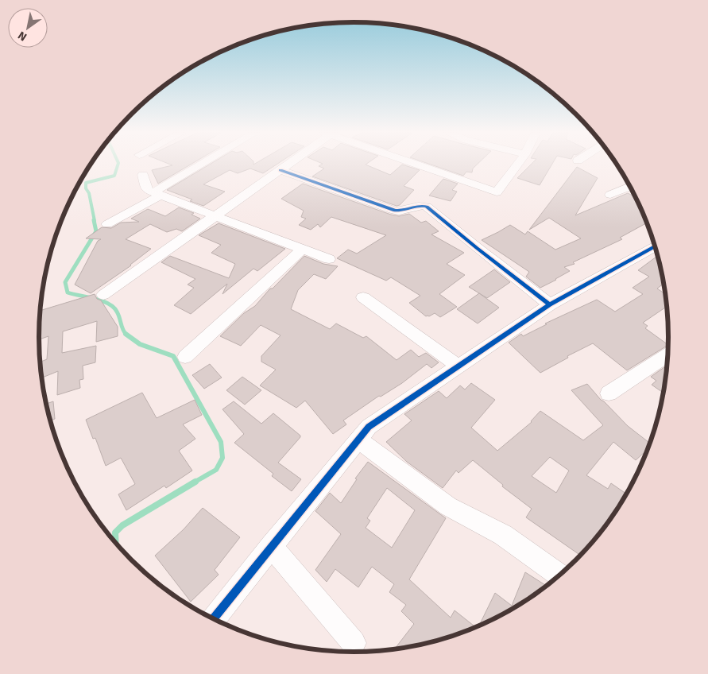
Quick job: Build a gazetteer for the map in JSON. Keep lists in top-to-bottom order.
{
  "north": "bottom left"
}
